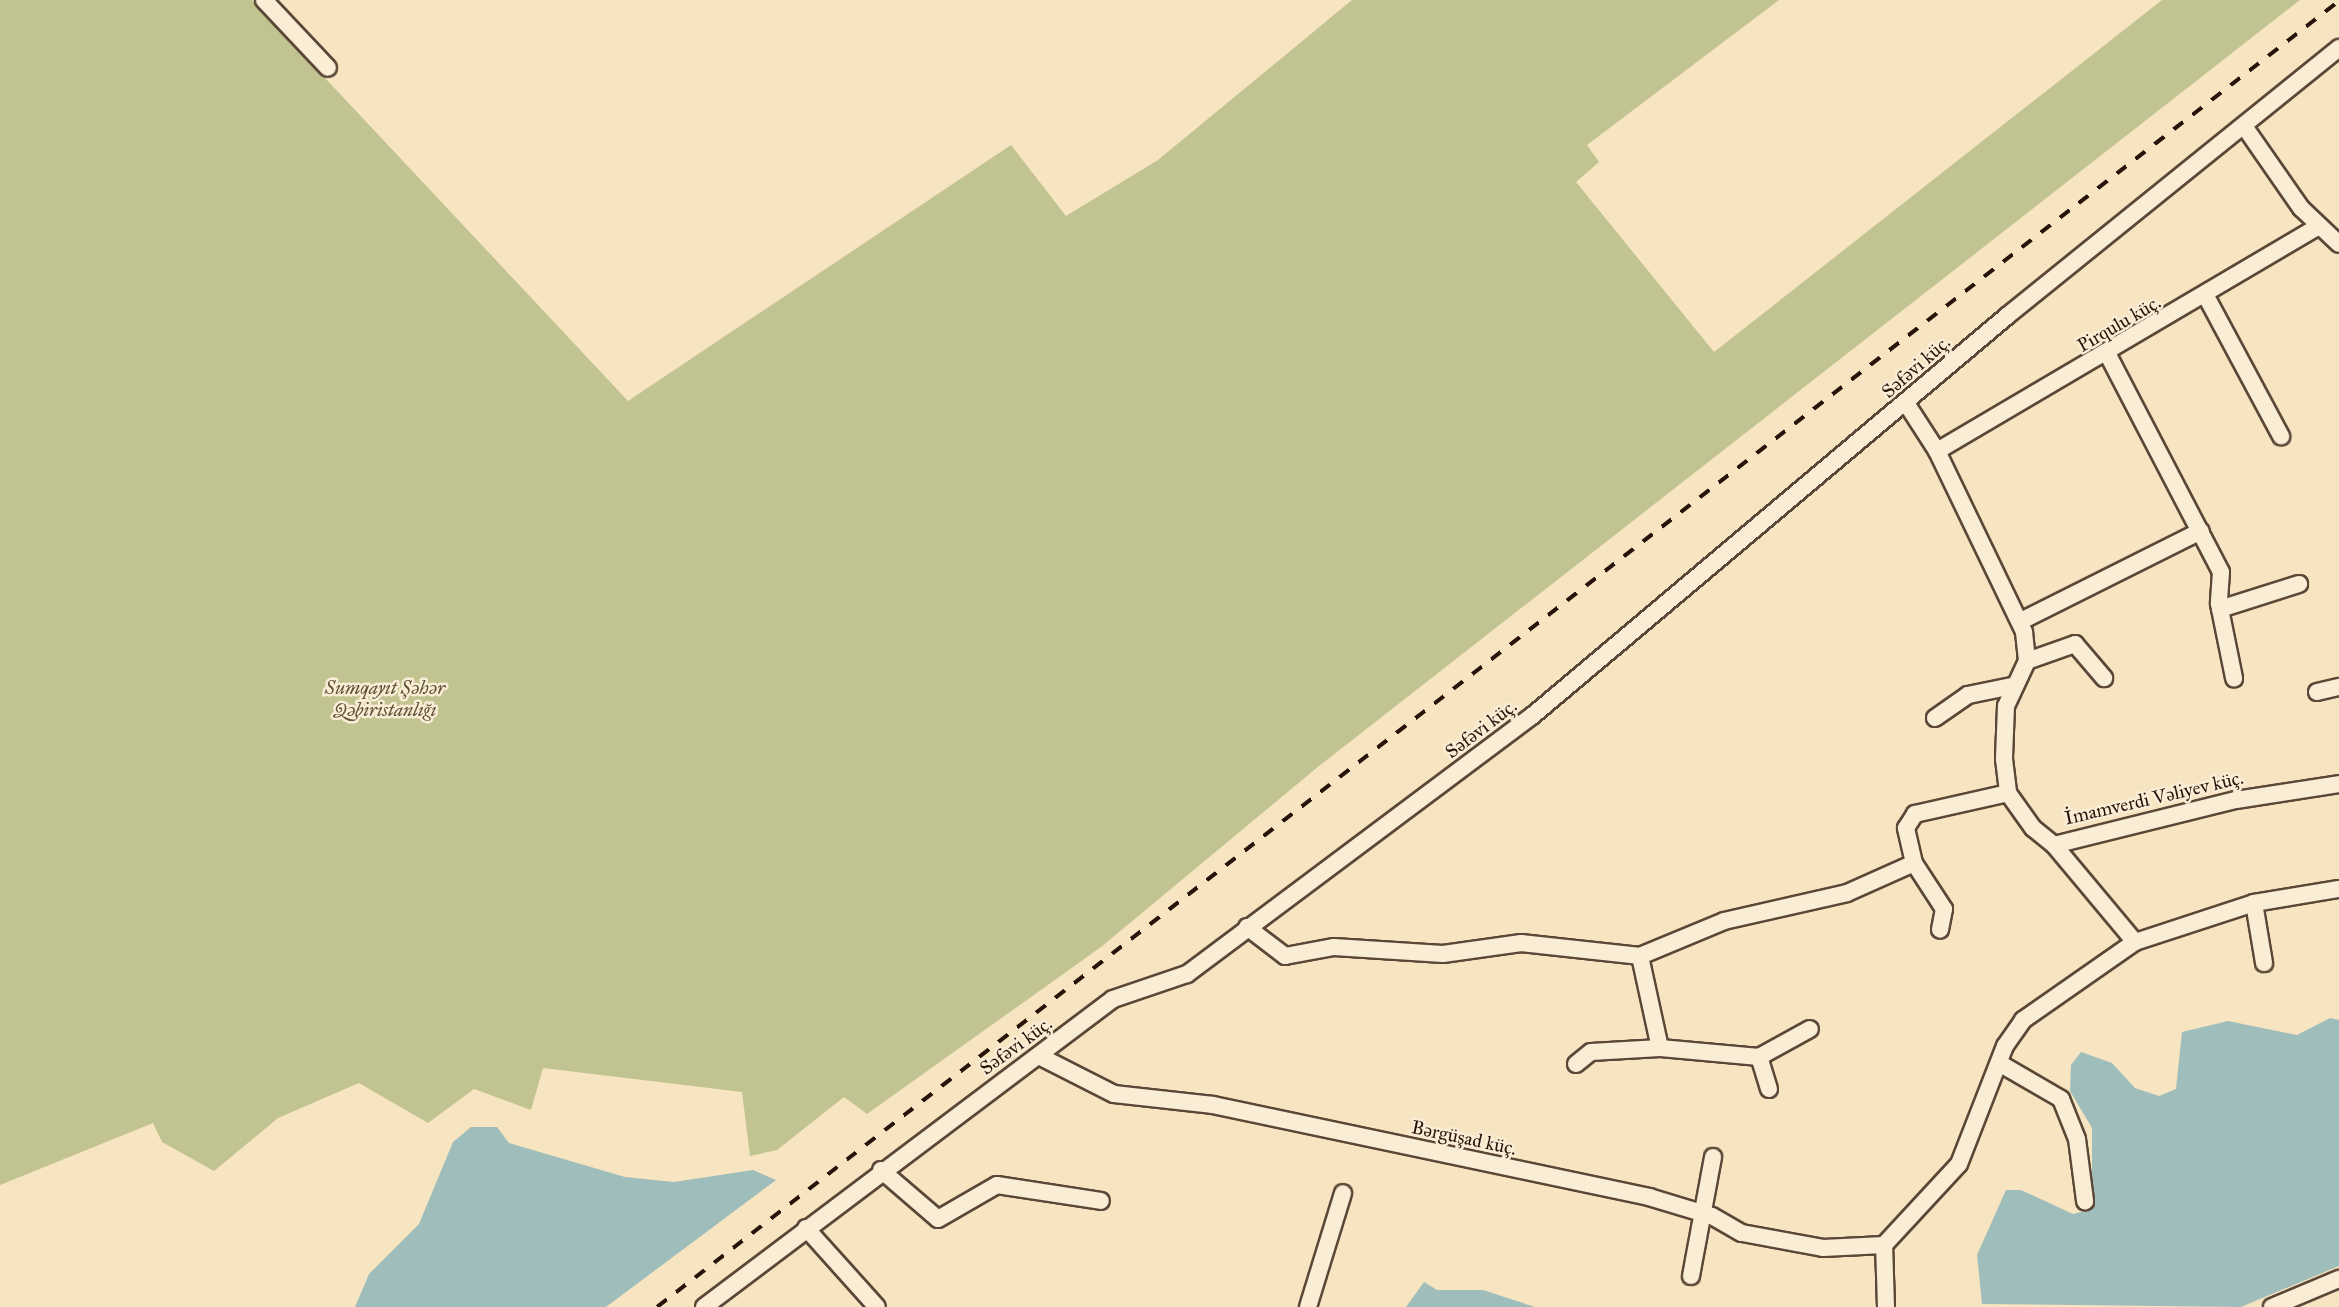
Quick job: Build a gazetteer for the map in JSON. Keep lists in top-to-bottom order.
{
  "streets": {
    "street": [
      "Pirqulu küç.",
      "Səfəvi küç.",
      "İmamverdi Vəliyev küç.",
      "Bərgüşad küç."
    ]
  },
  "crossings": [
    ["Səfəvi küç.", "Bərgüşad küç."]
  ],
  "parks": ["Sumqayıt Şəhər Qəbiristanlığı"]
}
